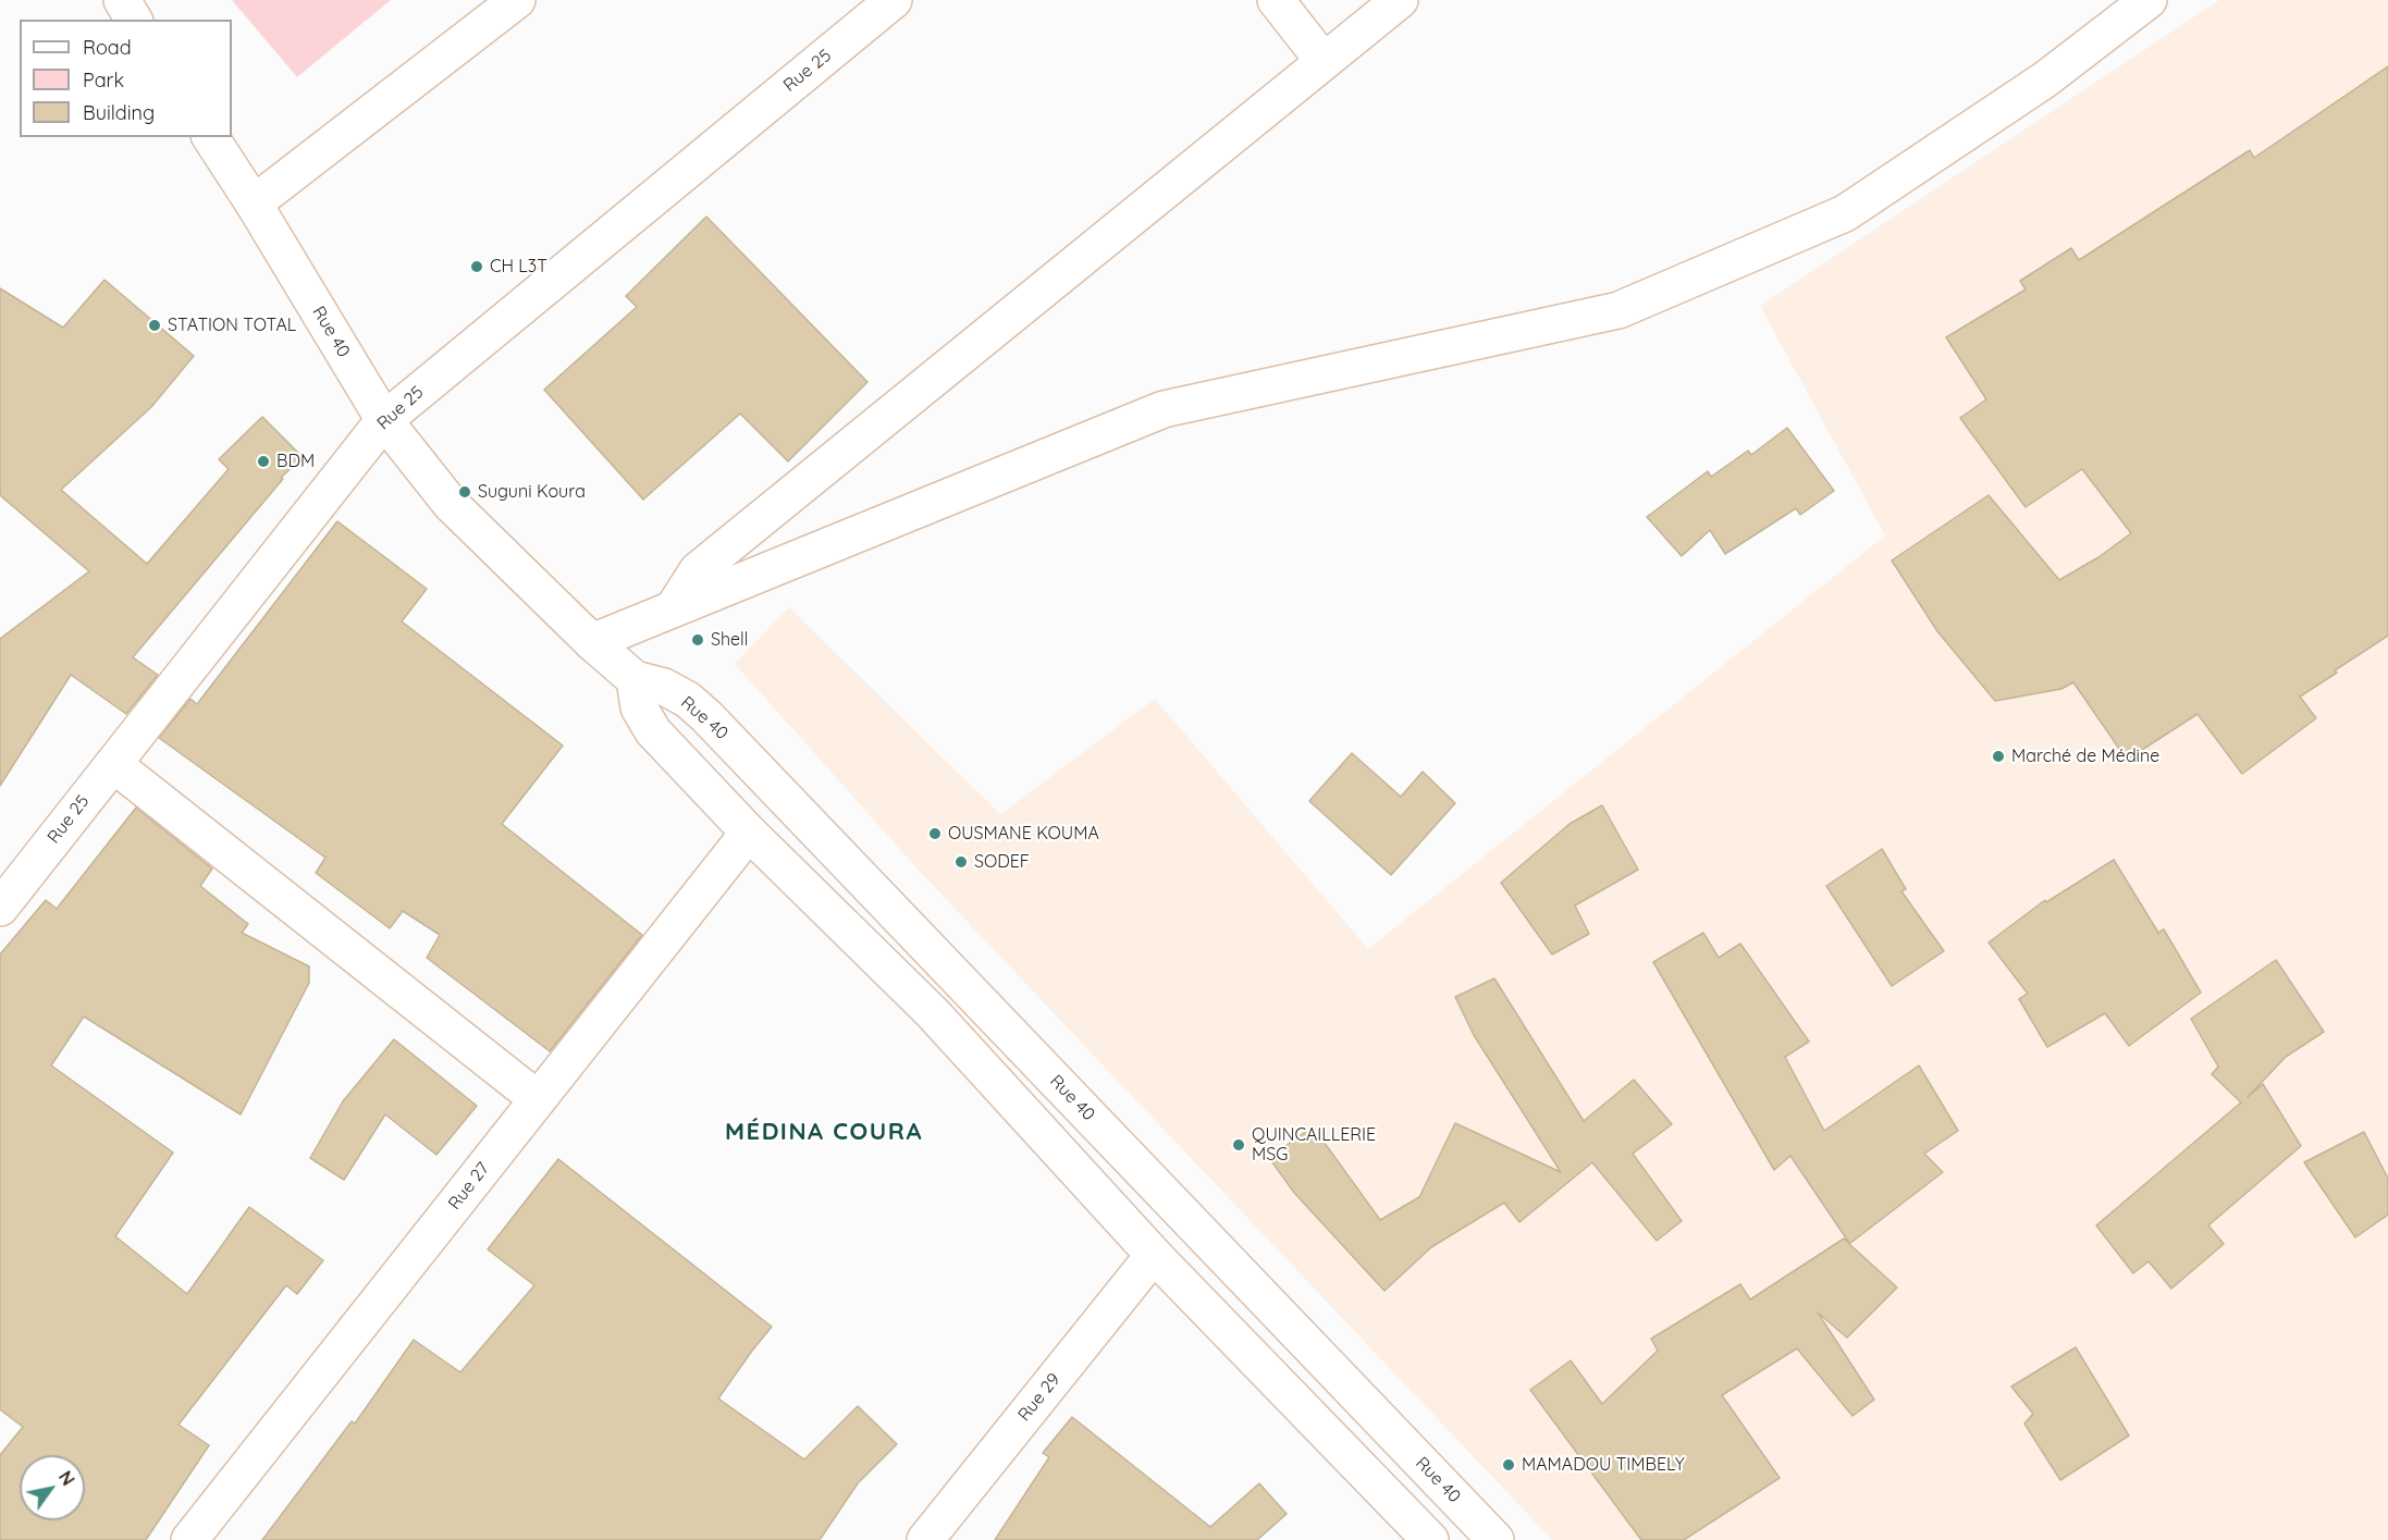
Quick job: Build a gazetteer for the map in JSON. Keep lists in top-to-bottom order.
{
  "streets": {
    "street": [
      "Rue 25",
      "Rue 40",
      "Rue 27",
      "Rue 29"
    ]
  },
  "crossings": [
    ["Rue 25", "Rue 40"]
  ],
  "districts": ["MÉDINA COURA"],
  "places": [
    "CH L3T",
    "STATION TOTAL",
    "BDM",
    "Suguni Koura",
    "Shell",
    "Marché de Médine",
    "OUSMANE KOUMA",
    "SODEF",
    "QUINCAILLERIE MSG",
    "MAMADOU TIMBELY"
  ],
  "legend": ["Road", "Park", "Building"],
  "north": "top right"
}
